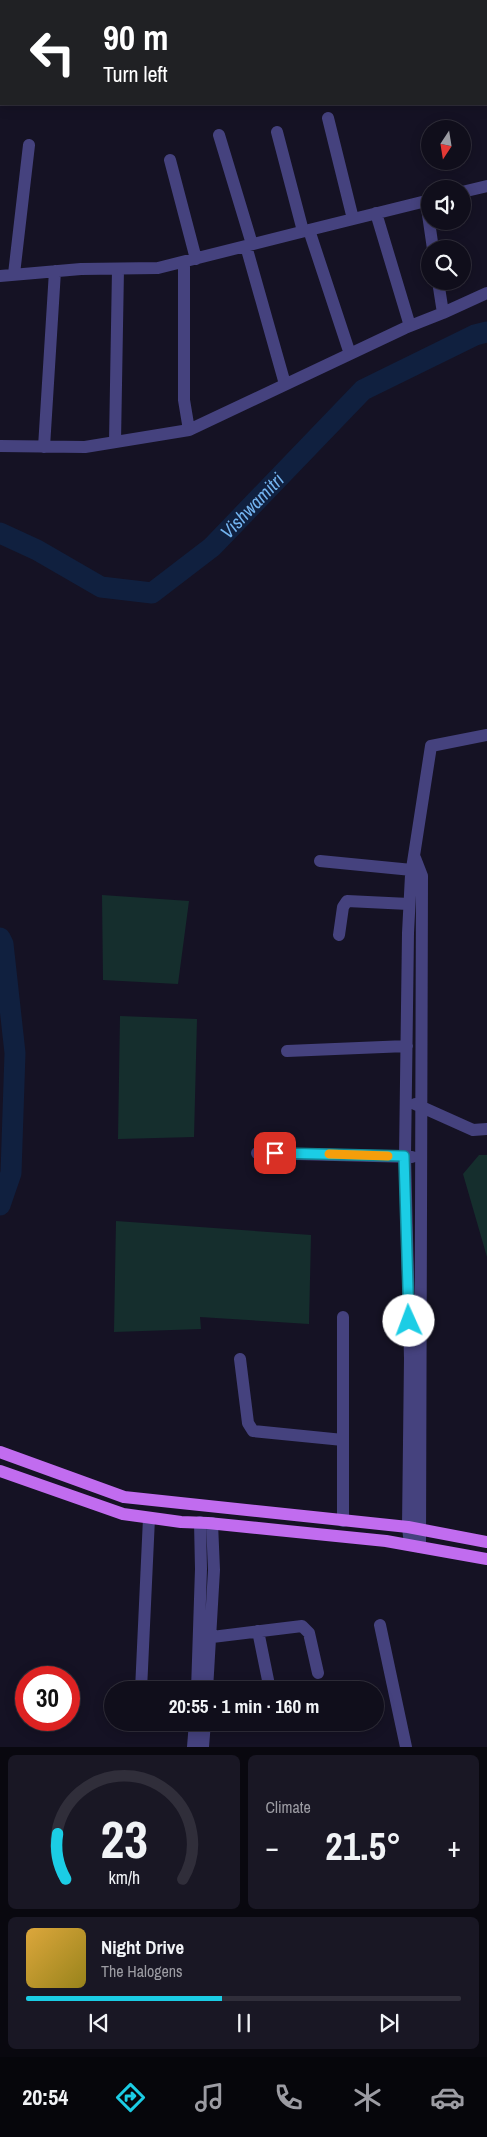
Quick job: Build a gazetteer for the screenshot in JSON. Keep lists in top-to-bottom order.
{
  "water": ["Vishwamitri"],
  "north": "bottom",
  "page": {
    "turn": ["90 m", "Turn left"],
    "limit": "30",
    "trip": "20:55 · 1 min · 160 m",
    "tile": "Climate",
    "heat": ["−", "21.5°", "+"],
    "song": ["Night Drive", "The Halogens"],
    "tabs": "20:54",
    "gauge": ["23", "km/h"]
  }
}
